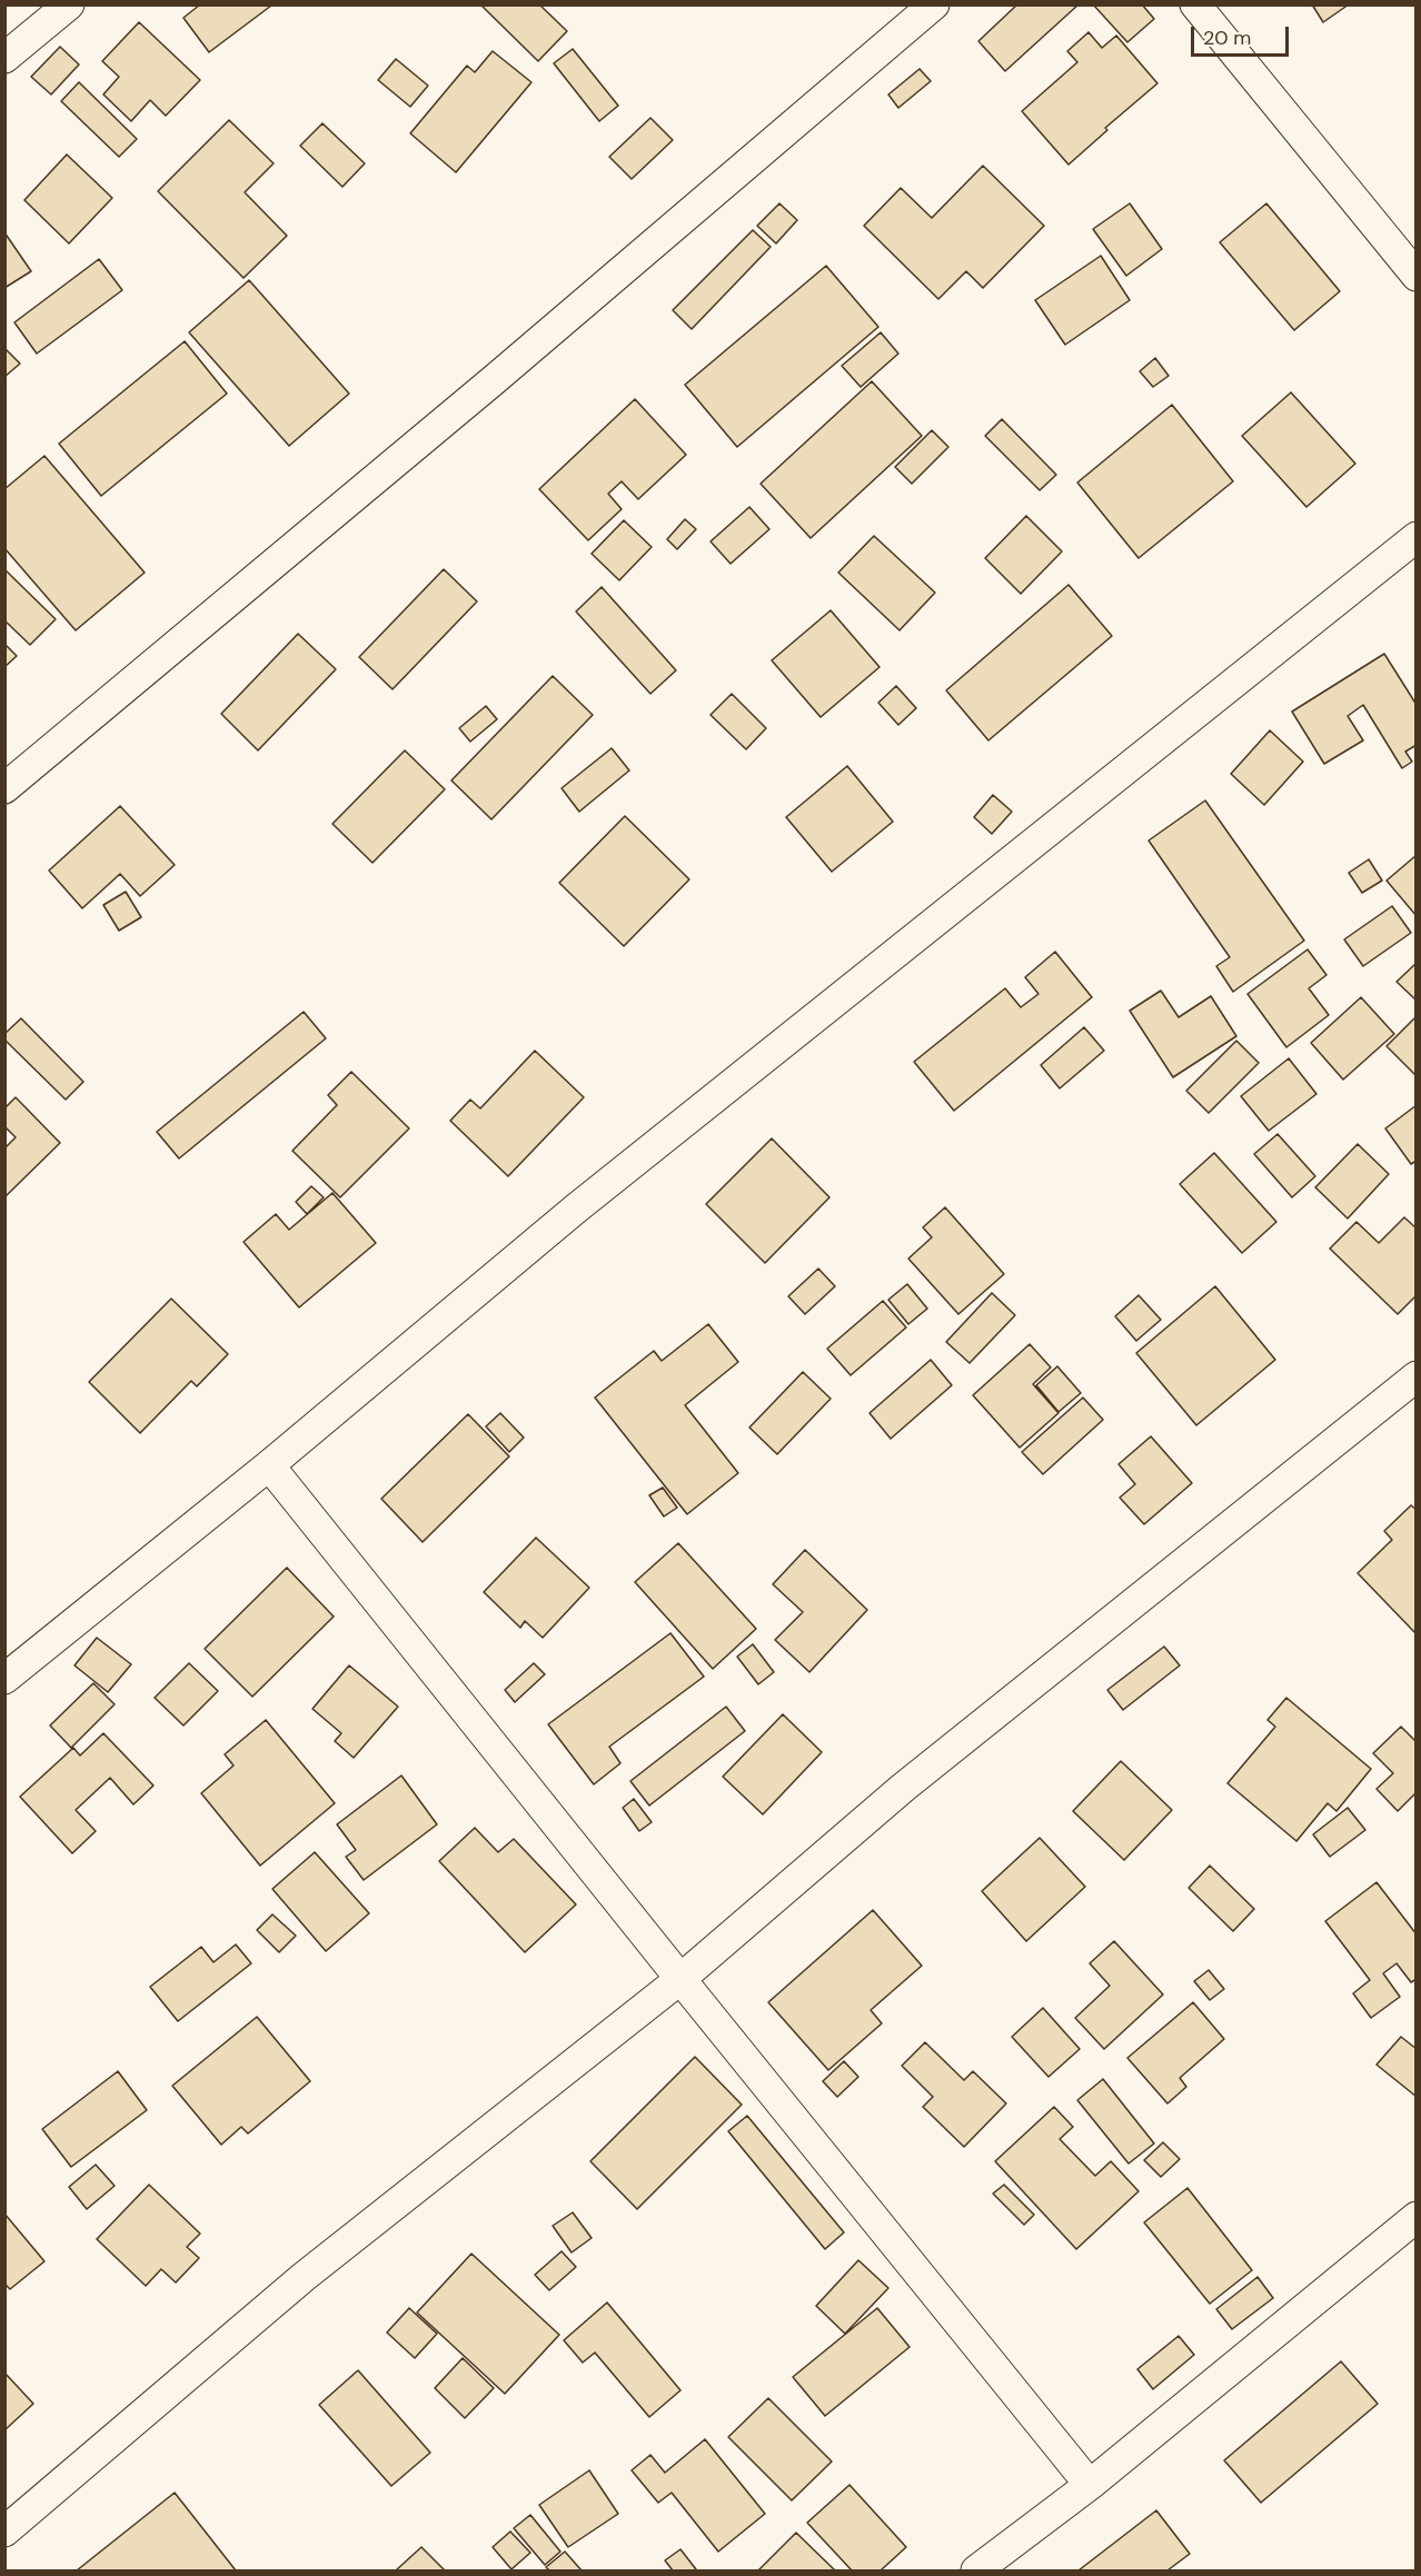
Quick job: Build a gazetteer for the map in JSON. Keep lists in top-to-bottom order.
{
  "scale_bar": "20 m"
}
